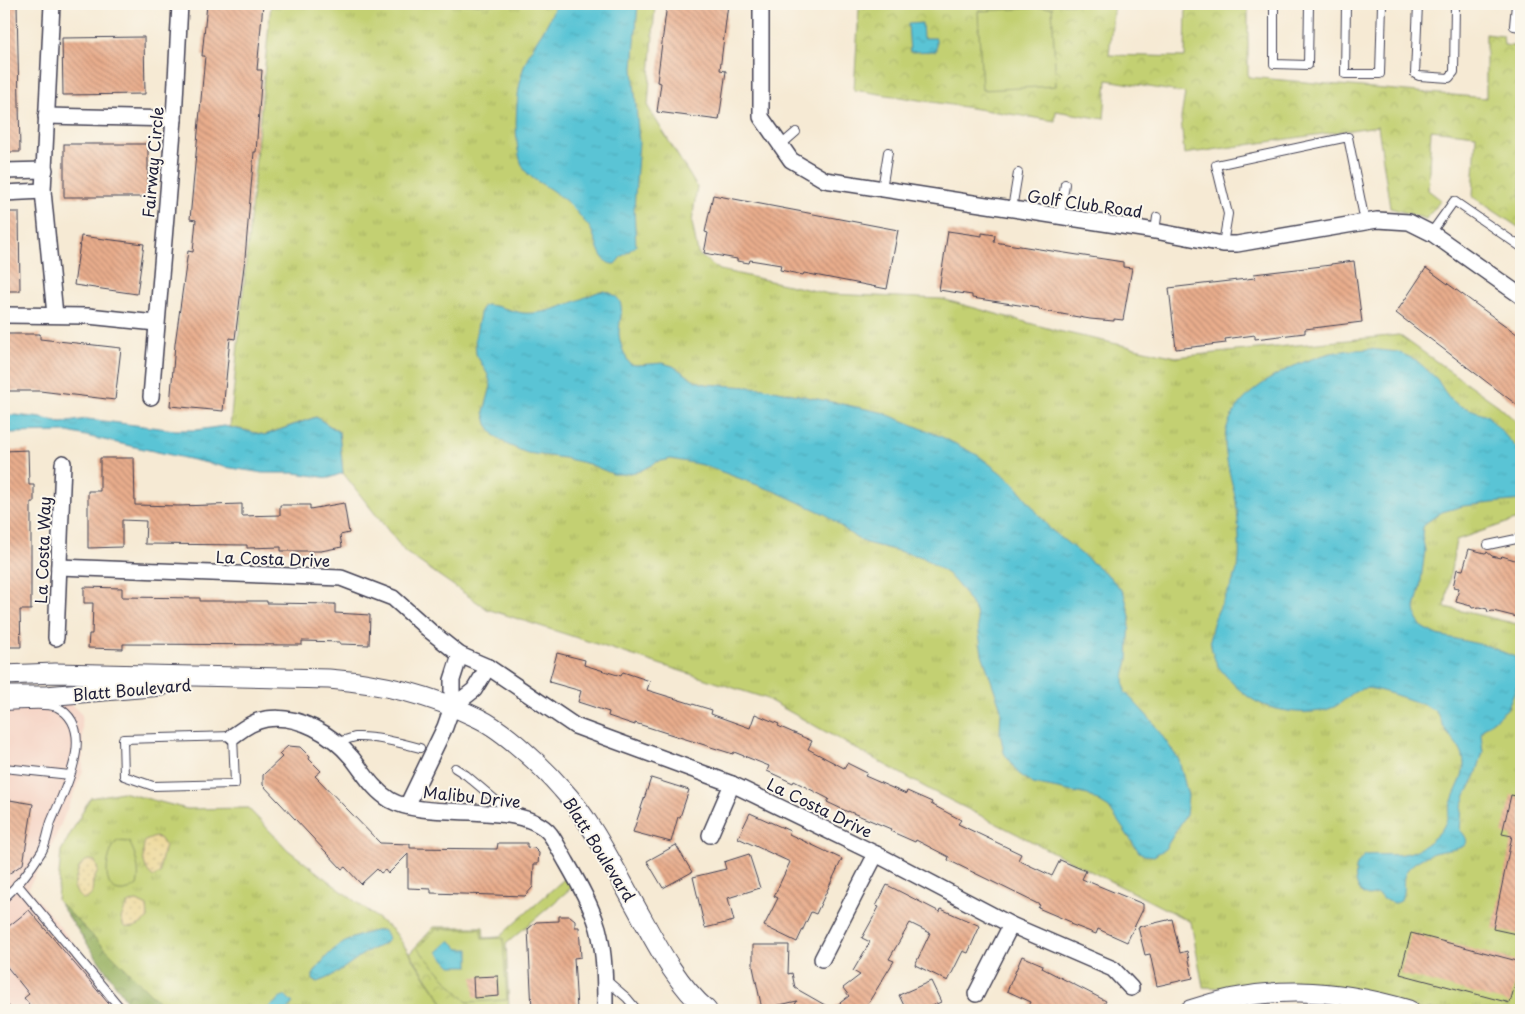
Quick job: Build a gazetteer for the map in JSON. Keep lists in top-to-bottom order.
{
  "streets": {
    "street": [
      "Fairway Circle",
      "Golf Club Road",
      "La Costa Way",
      "La Costa Drive",
      "Blatt Boulevard",
      "Malibu Drive"
    ]
  },
  "crossings": [
    ["La Costa Way", "La Costa Drive"]
  ]
}
